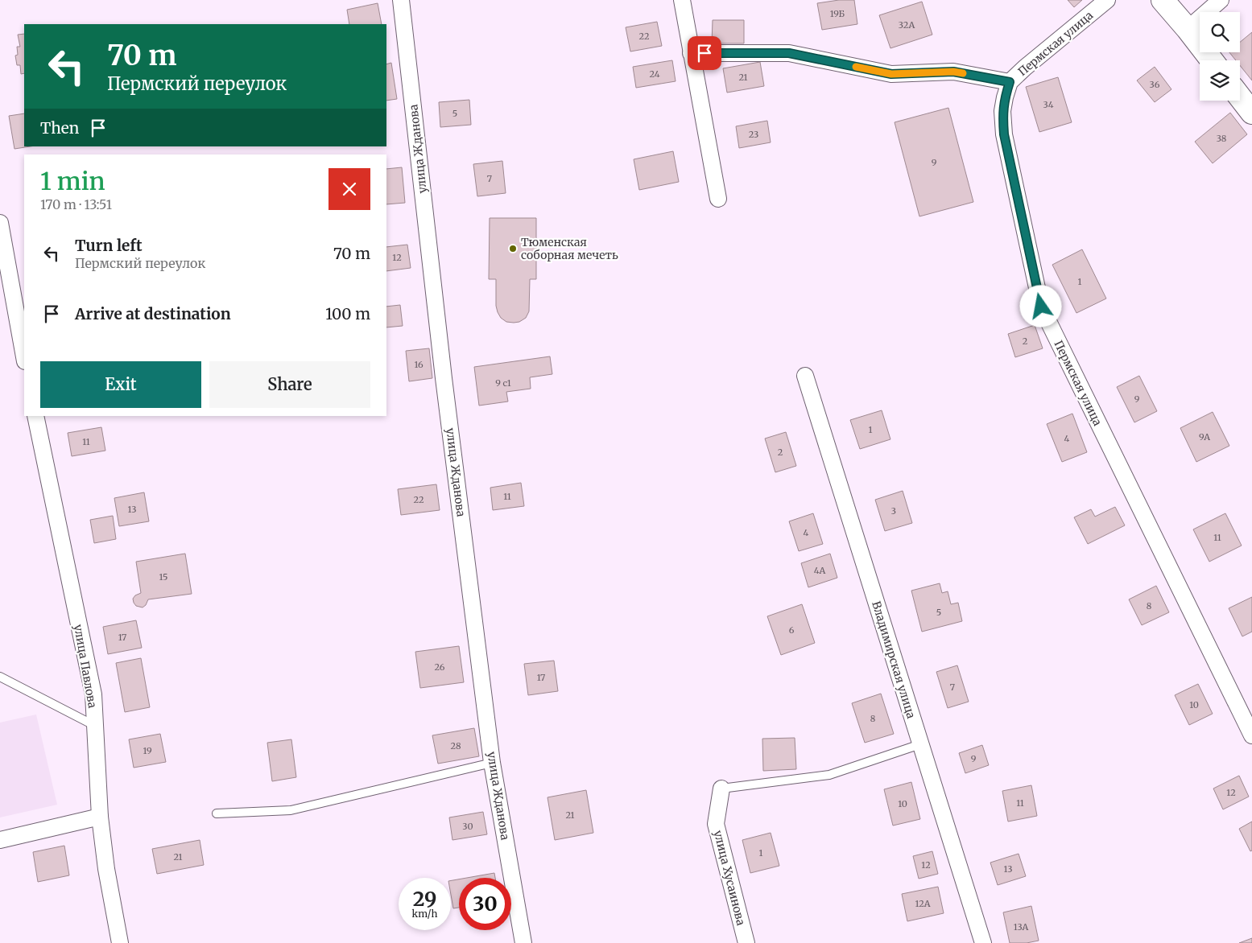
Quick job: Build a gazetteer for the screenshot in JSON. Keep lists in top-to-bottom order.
{
  "streets": {
    "street": [
      "Пермская улица",
      "улица Жданова",
      "Владимирская улица",
      "улица Павлова",
      "улица Хусаинова"
    ]
  },
  "places": ["Тюменская соборная мечеть"],
  "house_numbers": [
    "19Б",
    "32А",
    "22",
    "24",
    "21",
    "36",
    "34",
    "5",
    "23",
    "38",
    "9",
    "7",
    "12",
    "1",
    "2",
    "16",
    "9 с1",
    "9",
    "1",
    "9А",
    "4",
    "11",
    "2",
    "11",
    "22",
    "13",
    "3",
    "4",
    "11",
    "4А",
    "15",
    "8",
    "5",
    "6",
    "17",
    "26",
    "17",
    "7",
    "10",
    "8",
    "28",
    "19",
    "9",
    "12",
    "11",
    "10",
    "21",
    "30",
    "1",
    "21",
    "12",
    "13",
    "12А",
    "13А"
  ],
  "page": {
    "turn": ["70 m", "Пермский переулок"],
    "then": "Then",
    "heading": ["1 min", "170 m · 13:51"],
    "list": [
      {
        "name": "Turn left",
        "note": "Пермский переулок",
        "value": "70 m"
      },
      {
        "name": "Arrive at destination",
        "value": "100 m"
      }
    ],
    "buttons": ["Exit", "Share"],
    "speed": "29 km/h",
    "limit": "30"
  }
}
